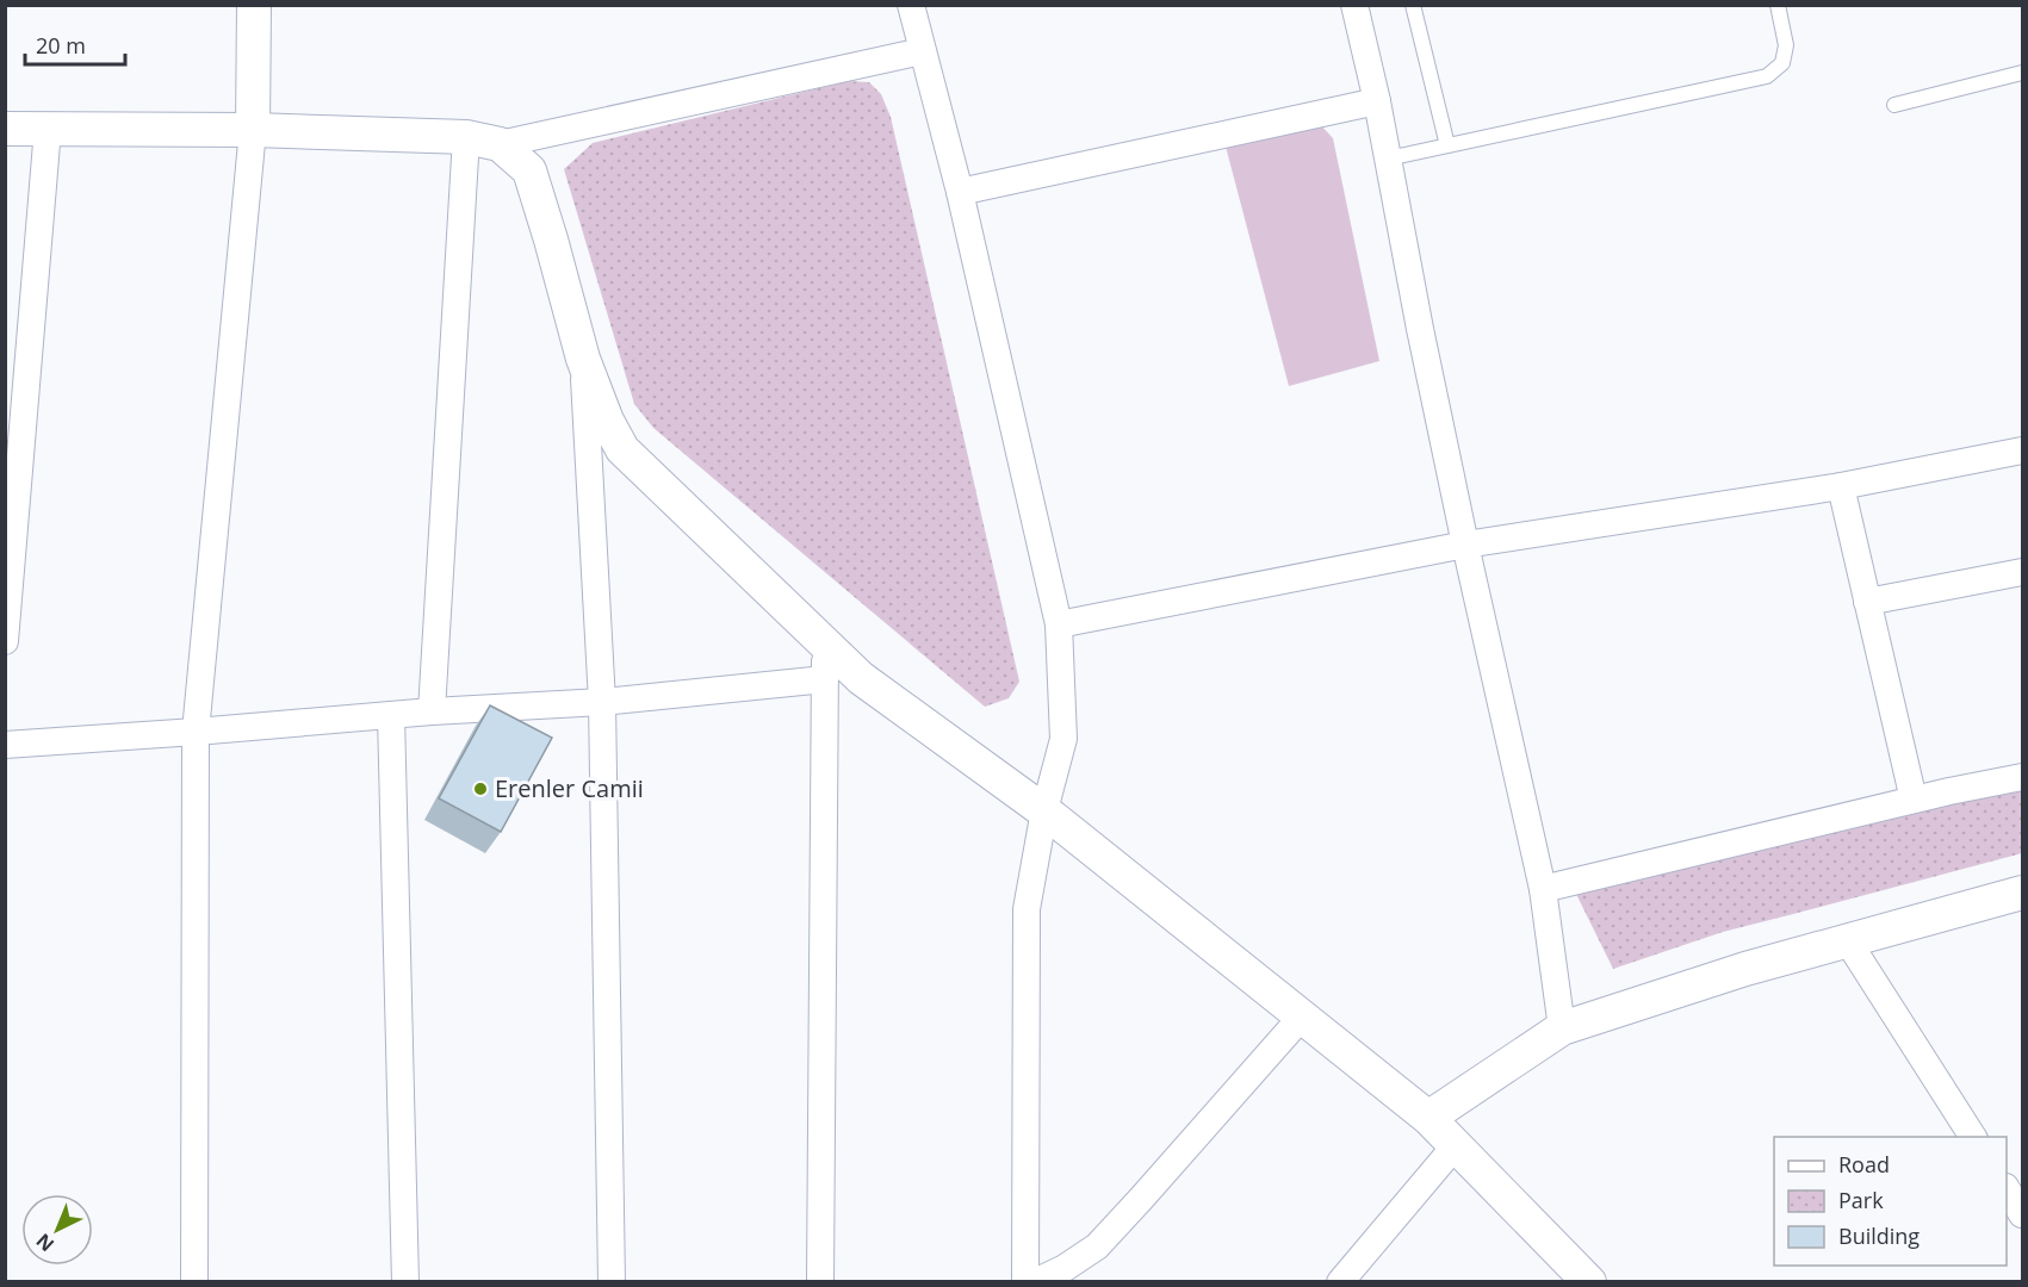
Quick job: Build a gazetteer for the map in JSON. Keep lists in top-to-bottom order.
{
  "places": ["Erenler Camii"],
  "legend": ["Road", "Park", "Building"],
  "scale_bar": "20 m",
  "north": "bottom left"
}
